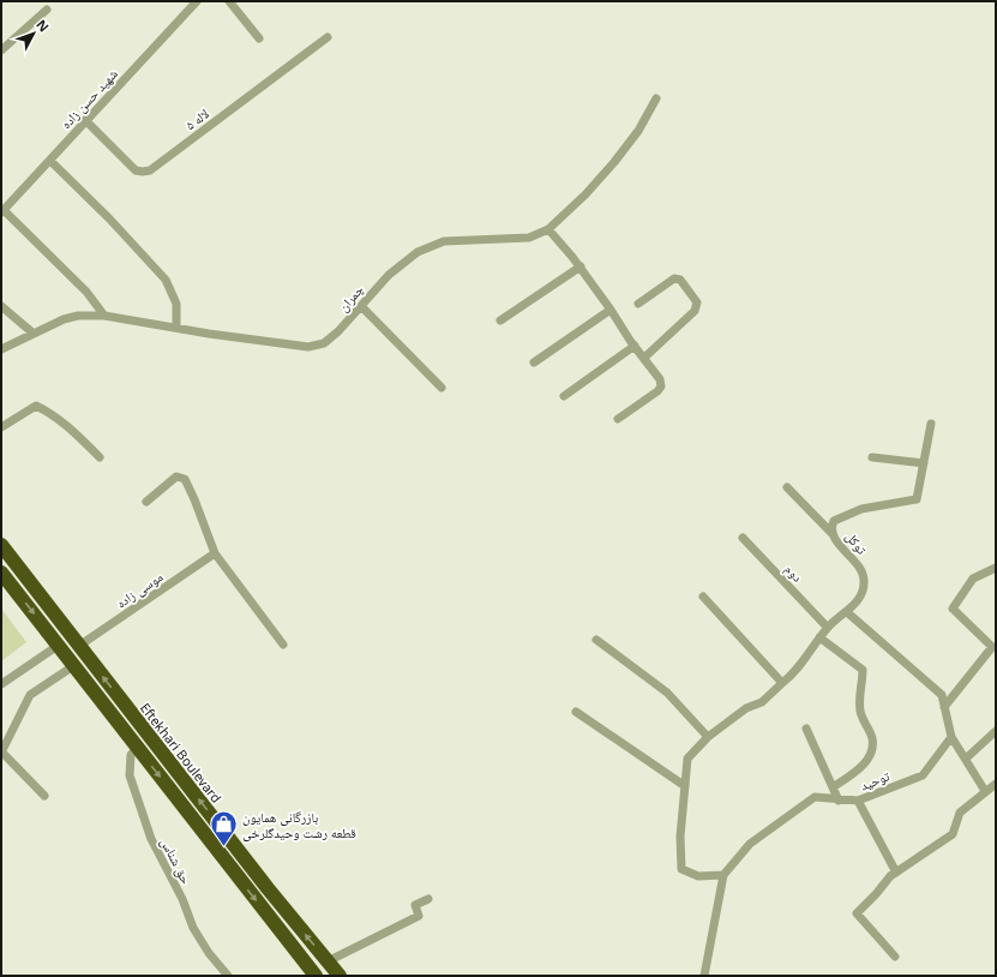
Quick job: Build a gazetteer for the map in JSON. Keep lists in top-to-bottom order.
{
  "streets": {
    "highway": ["Eftekhari Boulevard"],
    "street": [
      "شهید حسن زاده",
      "لاله ۵",
      "چمران",
      "توکل",
      "دوم",
      "موسی زاده",
      "توحید",
      "حق شناس"
    ]
  },
  "crossings": [
    ["شهید حسن زاده", "لاله ۵"],
    ["توکل", "دوم"],
    ["توکل", "توحید"],
    ["موسی زاده", "Eftekhari Boulevard"]
  ],
  "places": {
    "shop": ["بازرگانی همایون قطعه رشت وحیدگلرخی"]
  },
  "north": "top right"
}
